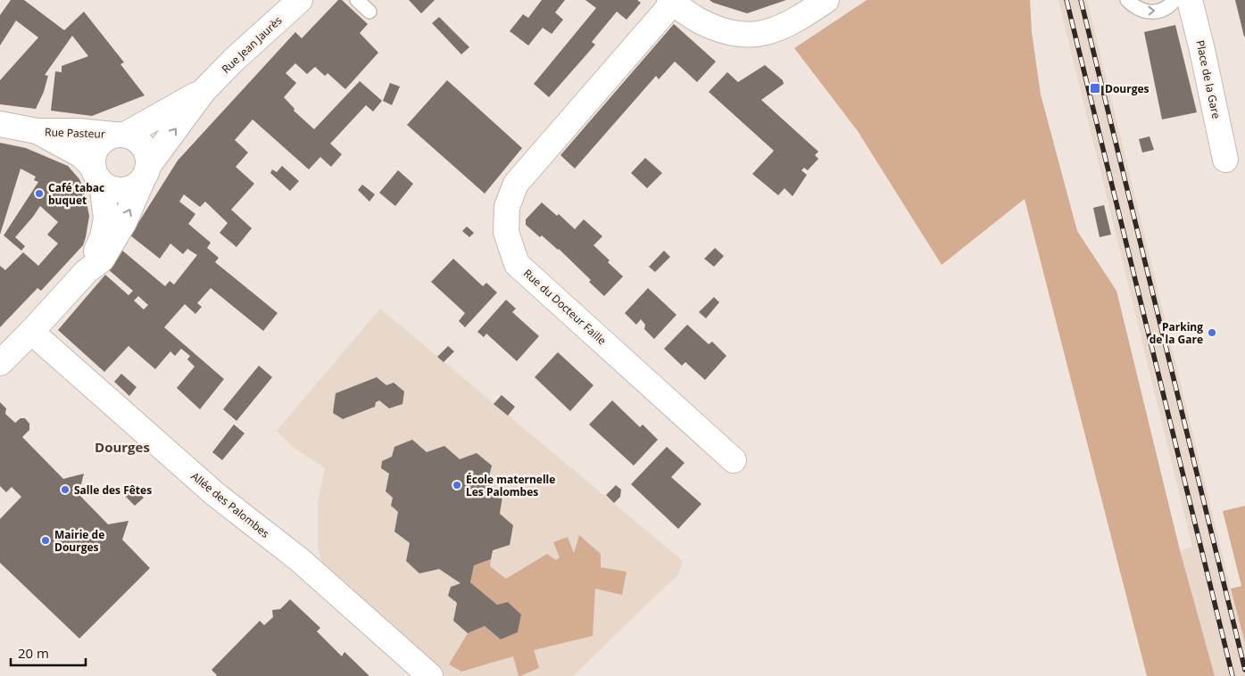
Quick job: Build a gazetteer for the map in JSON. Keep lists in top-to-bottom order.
{
  "streets": {
    "street": [
      "Rue Jean Jaurès",
      "Place de la Gare",
      "Rue Pasteur",
      "Rue du Docteur Faille",
      "Allée des Palombes"
    ]
  },
  "crossings": [
    ["Rue Jean Jaurès", "Rue Pasteur"]
  ],
  "districts": ["Dourges"],
  "places": {
    "transit": ["Dourges"],
    "other": [
      "Café tabac buquet",
      "Parking de la Gare",
      "École maternelle Les Palombes",
      "Salle des Fêtes",
      "Mairie de Dourges"
    ]
  },
  "scale_bar": "20 m"
}
